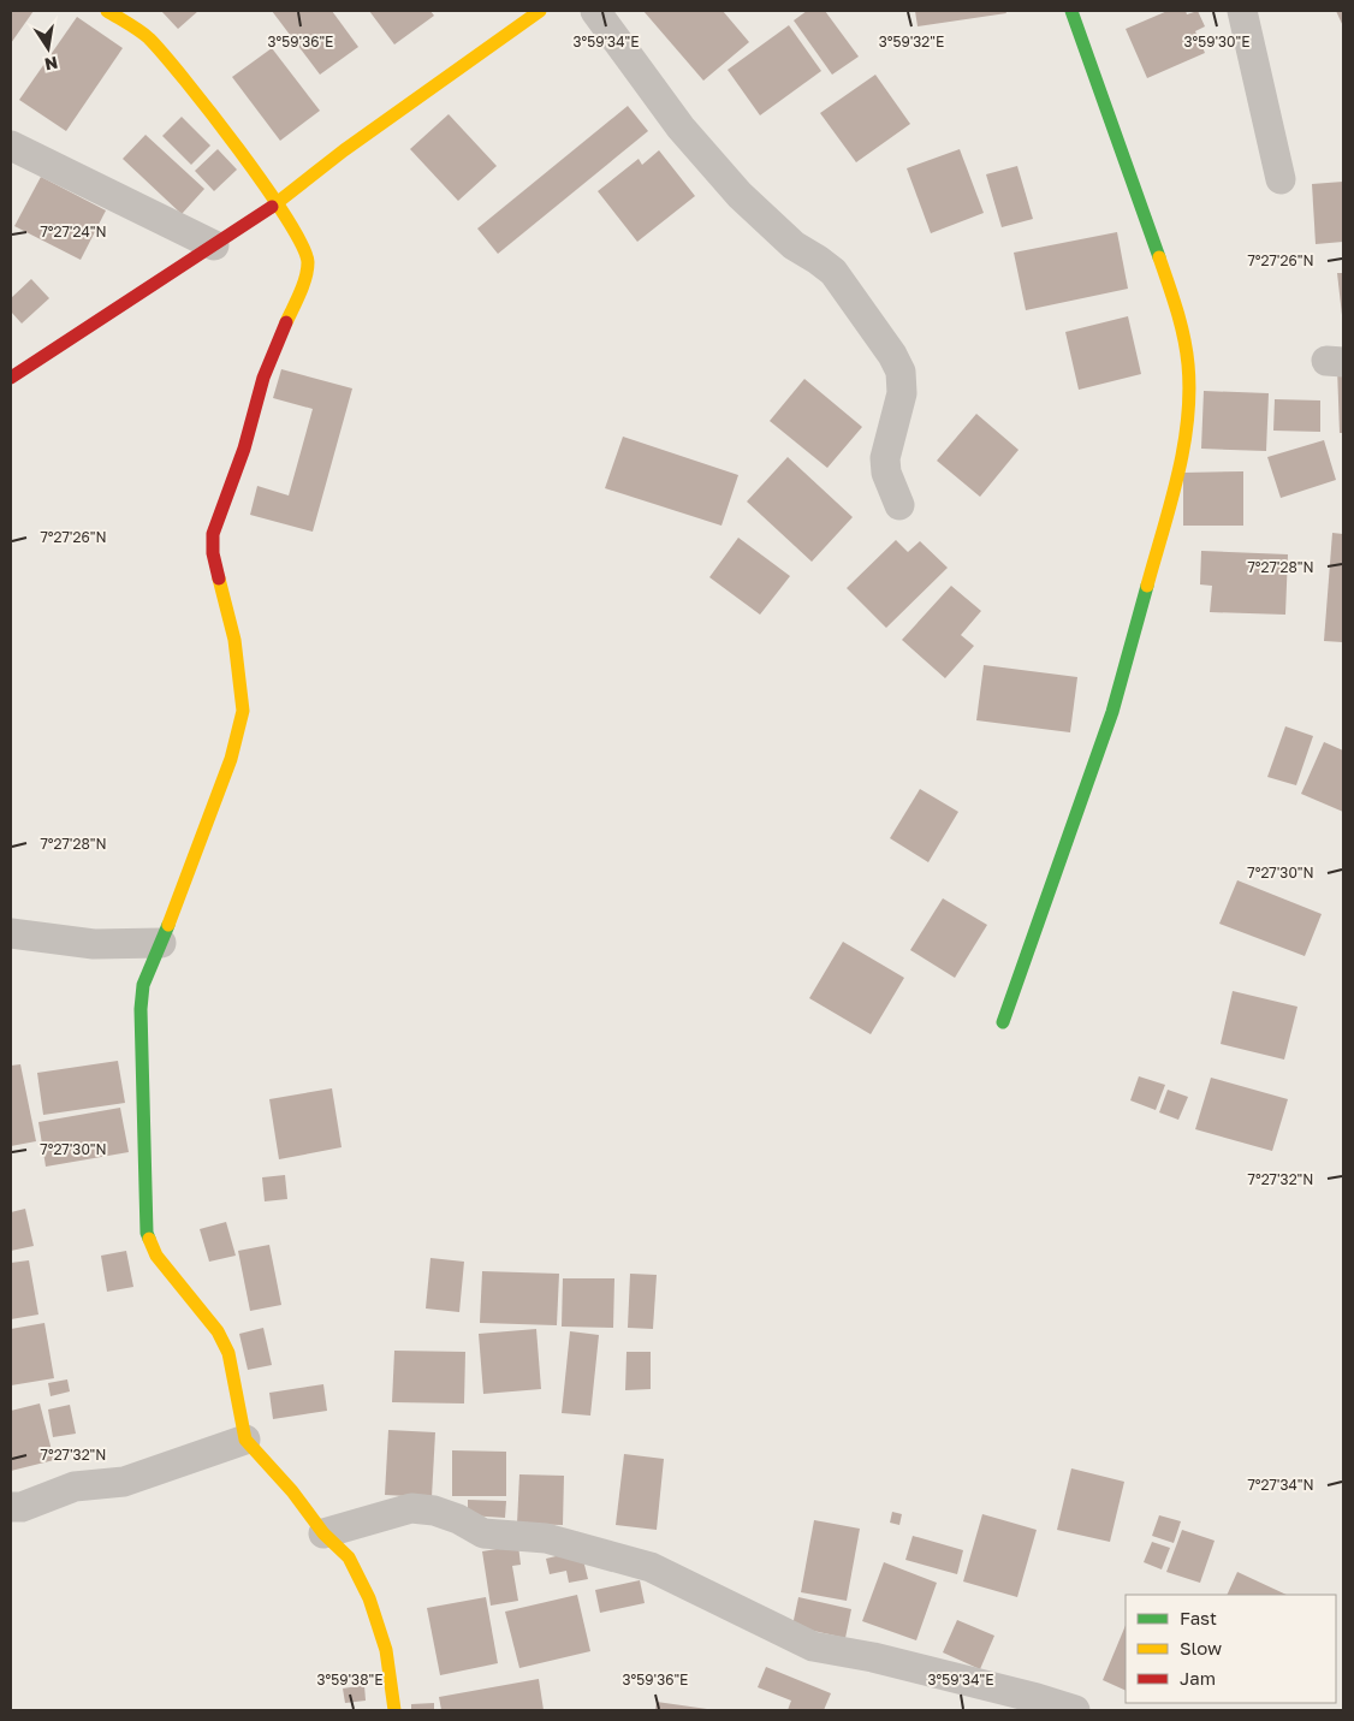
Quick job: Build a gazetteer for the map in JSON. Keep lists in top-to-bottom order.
{
  "legend": ["Fast", "Slow", "Jam"],
  "north": "bottom",
  "coordinates": [
    "3°59'36\"E",
    "3°59'34\"E",
    "3°59'32\"E",
    "3°59'30\"E",
    "7°27'24\"N",
    "7°27'26\"N",
    "7°27'28\"N",
    "7°27'30\"N",
    "7°27'32\"N",
    "7°27'34\"N",
    "3°59'38\"E"
  ]
}
